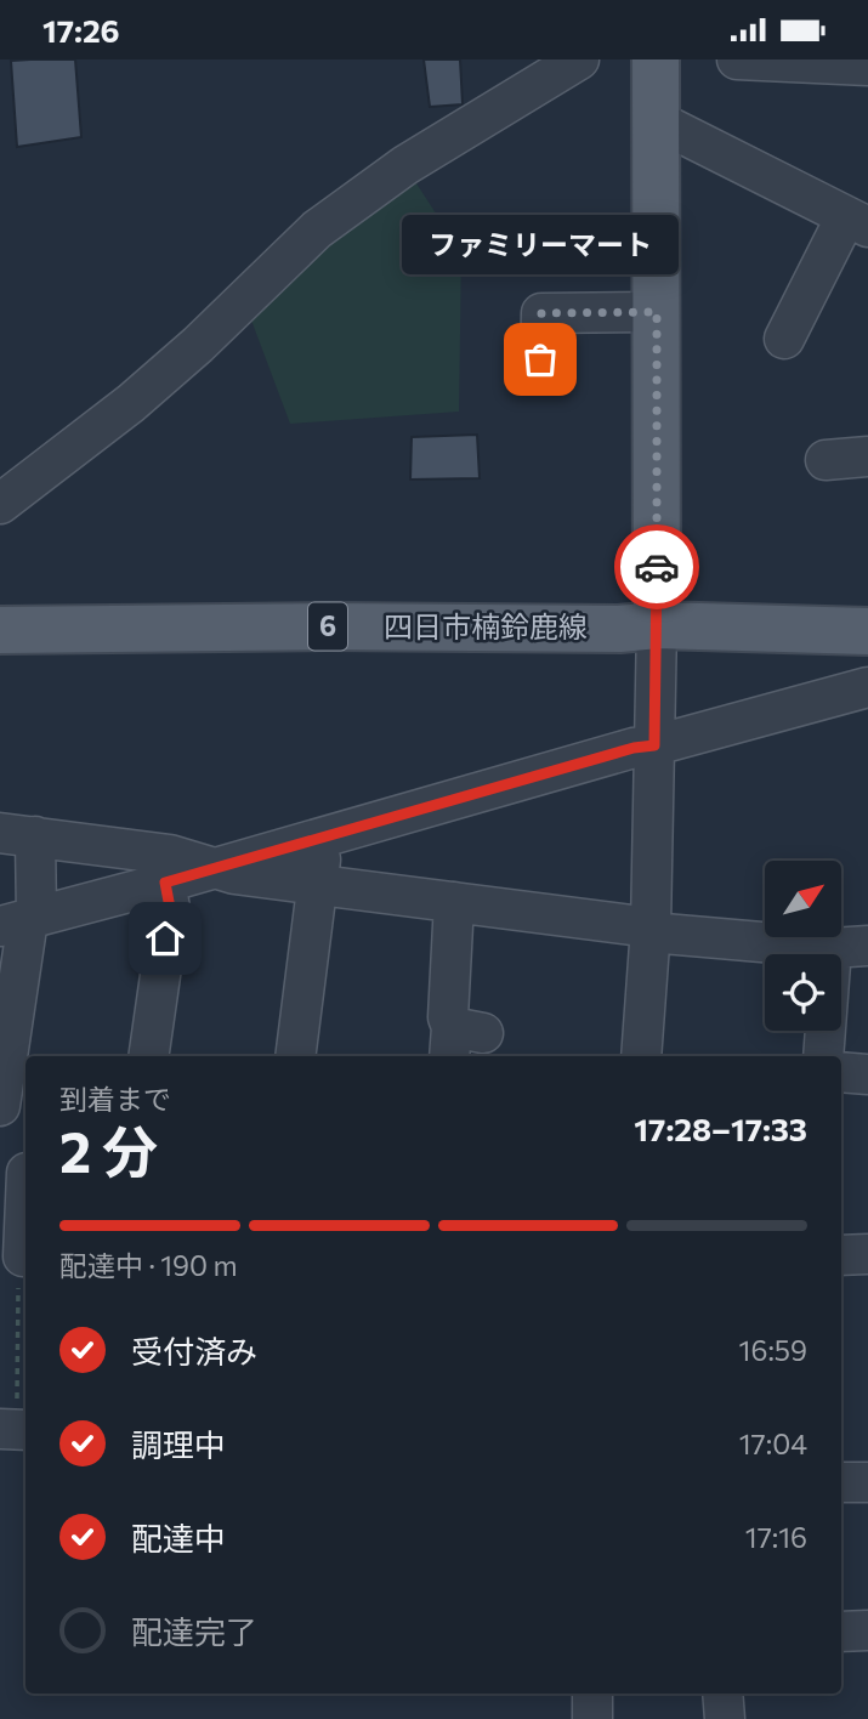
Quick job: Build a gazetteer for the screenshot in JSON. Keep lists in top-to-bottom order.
{
  "streets": {
    "main road": ["6", "四日市楠鈴鹿線"]
  },
  "places": ["ファミリーマート"],
  "north": "top right",
  "page": {
    "status": "17:26",
    "bubble": "ファミリーマート",
    "heading": ["2 分", "到着まで", "17:28–17:33"],
    "bar": "配達中 · 190 m",
    "list": [
      ["受付済み", "16:59"],
      ["調理中", "17:04"],
      ["配達中", "17:16"],
      "配達完了"
    ]
  }
}
